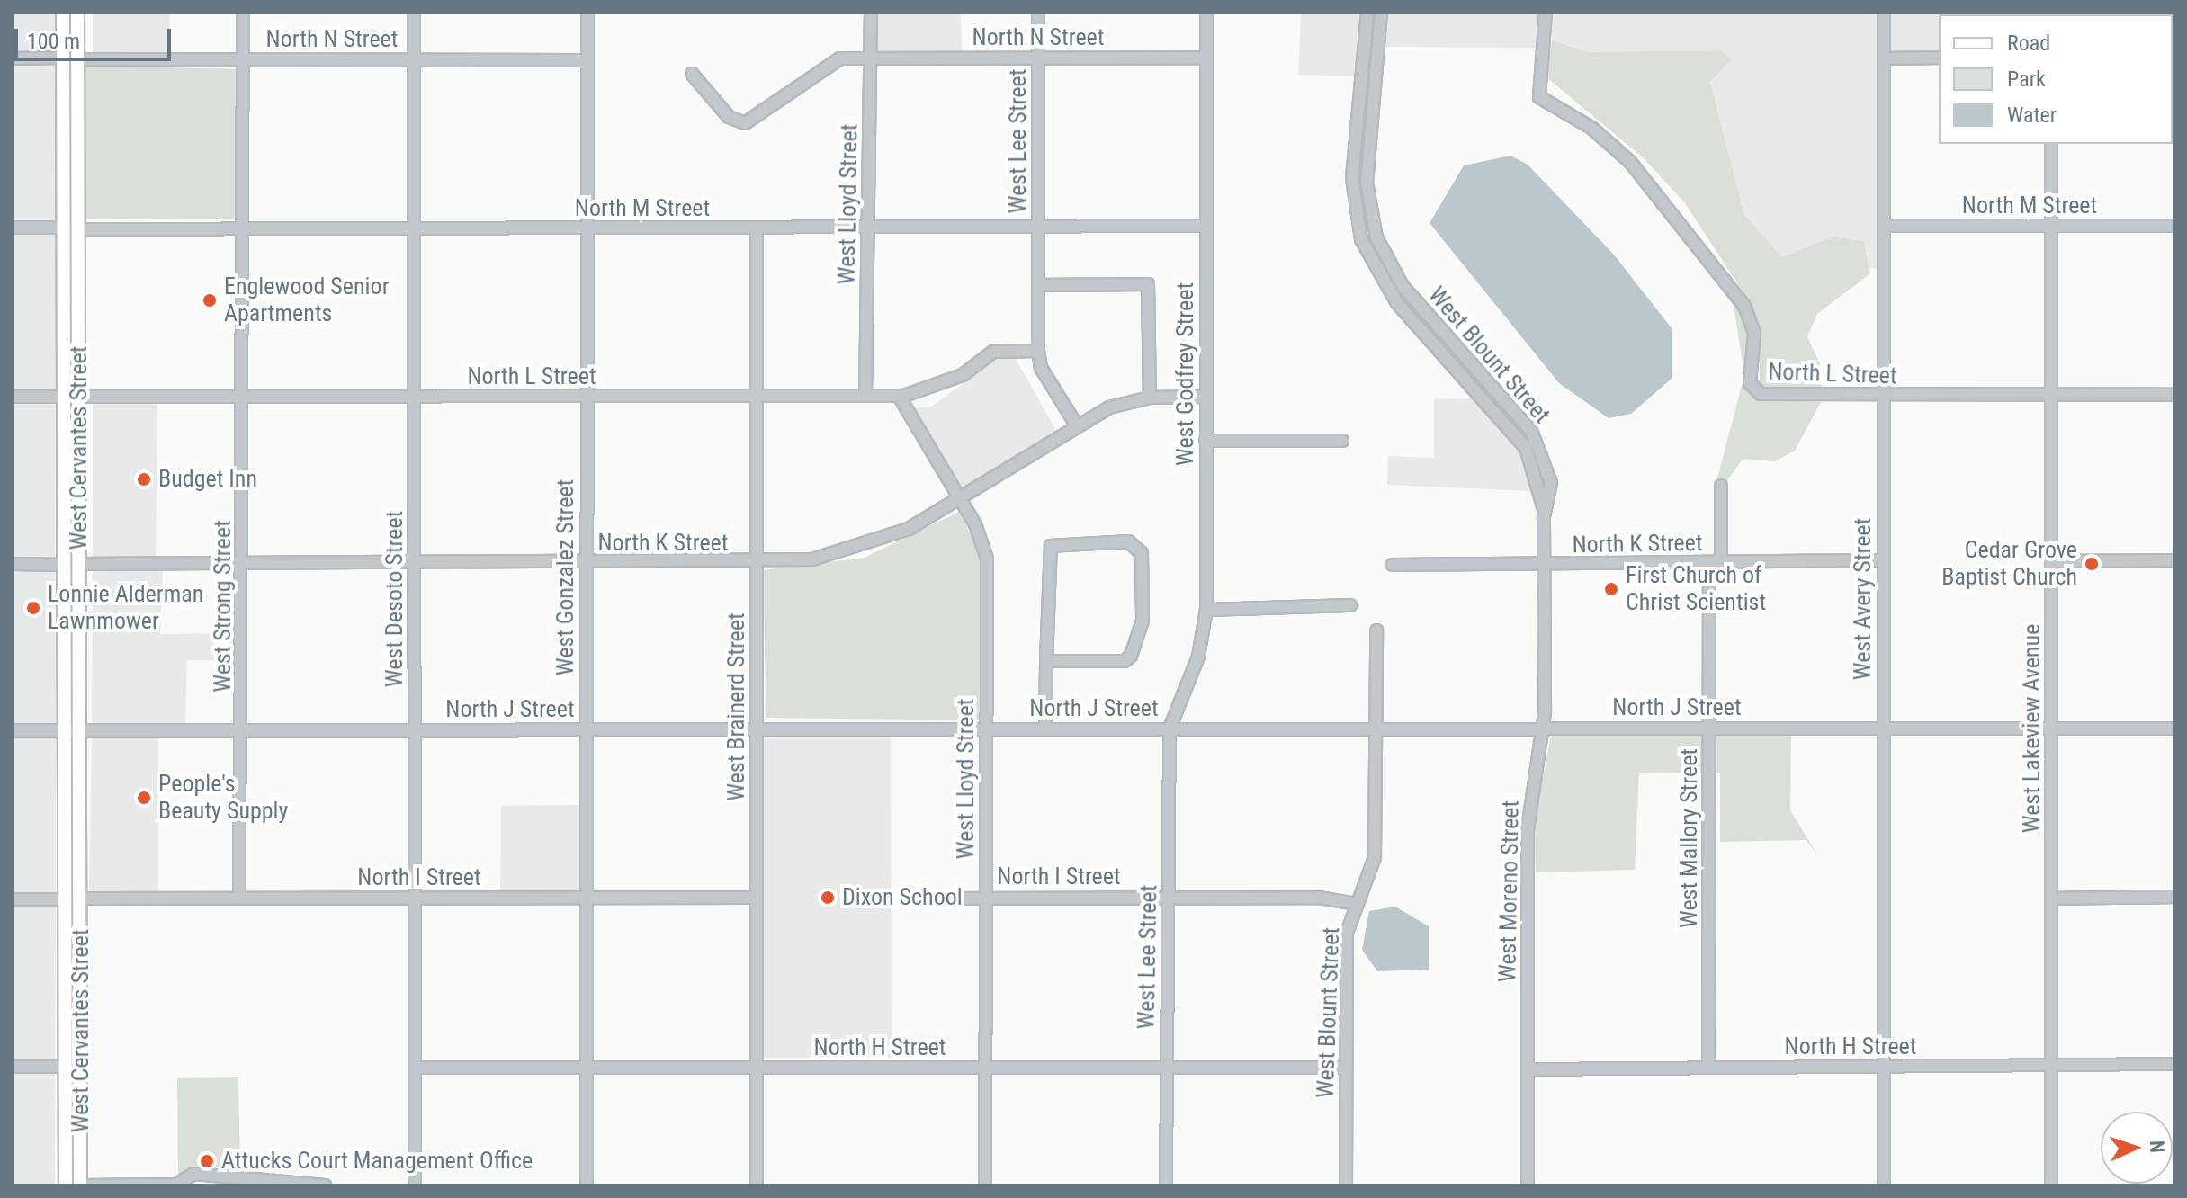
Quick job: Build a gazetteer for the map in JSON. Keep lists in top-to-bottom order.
{
  "streets": {
    "main road": ["West Cervantes Street"],
    "street": [
      "North N Street",
      "West Lee Street",
      "West Lloyd Street",
      "North M Street",
      "West Blount Street",
      "West Godfrey Street",
      "North L Street",
      "North K Street",
      "West Gonzalez Street",
      "West Desoto Street",
      "West Avery Street",
      "West Strong Street",
      "West Brainerd Street",
      "North J Street",
      "West Lakeview Avenue",
      "West Mallory Street",
      "North I Street",
      "West Moreno Street",
      "North H Street"
    ]
  },
  "crossings": [
    ["North N Street", "West Lee Street"],
    ["North N Street", "West Lloyd Street"],
    ["North N Street", "West Godfrey Street"],
    ["North N Street", "West Cervantes Street"],
    ["North N Street", "West Gonzalez Street"],
    ["North N Street", "West Desoto Street"],
    ["North N Street", "West Strong Street"],
    ["West Lee Street", "North M Street"],
    ["West Lee Street", "West Godfrey Street"],
    ["West Lee Street", "North L Street"],
    ["West Lee Street", "North J Street"],
    ["West Lee Street", "North I Street"],
    ["West Lee Street", "North H Street"],
    ["West Lloyd Street", "North M Street"],
    ["West Lloyd Street", "North L Street"],
    ["West Lloyd Street", "North K Street"],
    ["West Lloyd Street", "North J Street"],
    ["West Lloyd Street", "North I Street"],
    ["West Lloyd Street", "North H Street"],
    ["North M Street", "West Godfrey Street"],
    ["North M Street", "West Cervantes Street"],
    ["North M Street", "West Gonzalez Street"],
    ["North M Street", "West Desoto Street"],
    ["North M Street", "West Avery Street"],
    ["North M Street", "West Strong Street"],
    ["North M Street", "West Brainerd Street"],
    ["North M Street", "West Lakeview Avenue"],
    ["West Blount Street", "North J Street"],
    ["West Blount Street", "North I Street"],
    ["West Blount Street", "West Moreno Street"],
    ["West Blount Street", "North H Street"],
    ["West Godfrey Street", "North K Street"],
    ["West Godfrey Street", "North J Street"],
    ["North L Street", "West Cervantes Street"],
    ["North L Street", "West Gonzalez Street"],
    ["North L Street", "West Desoto Street"],
    ["North L Street", "West Avery Street"],
    ["North L Street", "West Strong Street"],
    ["North L Street", "West Brainerd Street"],
    ["North L Street", "West Lakeview Avenue"],
    ["West Cervantes Street", "North K Street"],
    ["West Cervantes Street", "North J Street"],
    ["West Cervantes Street", "North I Street"],
    ["North K Street", "West Gonzalez Street"],
    ["North K Street", "West Desoto Street"],
    ["North K Street", "West Avery Street"],
    ["North K Street", "West Strong Street"],
    ["North K Street", "West Brainerd Street"],
    ["North K Street", "West Mallory Street"],
    ["North K Street", "West Moreno Street"],
    ["West Gonzalez Street", "North J Street"],
    ["West Gonzalez Street", "North I Street"],
    ["West Gonzalez Street", "North H Street"],
    ["West Desoto Street", "North J Street"],
    ["West Desoto Street", "North I Street"],
    ["West Desoto Street", "North H Street"],
    ["West Avery Street", "North J Street"],
    ["West Avery Street", "North H Street"],
    ["West Strong Street", "North J Street"],
    ["West Strong Street", "North I Street"],
    ["West Brainerd Street", "North J Street"],
    ["West Brainerd Street", "North I Street"],
    ["West Brainerd Street", "North H Street"],
    ["North J Street", "West Lakeview Avenue"],
    ["North J Street", "West Mallory Street"],
    ["North J Street", "West Moreno Street"],
    ["West Lakeview Avenue", "North H Street"],
    ["West Mallory Street", "North H Street"],
    ["West Moreno Street", "North H Street"]
  ],
  "places": [
    "Englewood Senior Apartments",
    "Budget Inn",
    "Cedar Grove Baptist Church",
    "First Church of Christ Scientist",
    "Lonnie Alderman Lawnmower",
    "People's Beauty Supply",
    "Dixon School",
    "Attucks Court Management Office"
  ],
  "legend": ["Road", "Park", "Water"],
  "scale_bar": "100 m",
  "north": "right"
}
